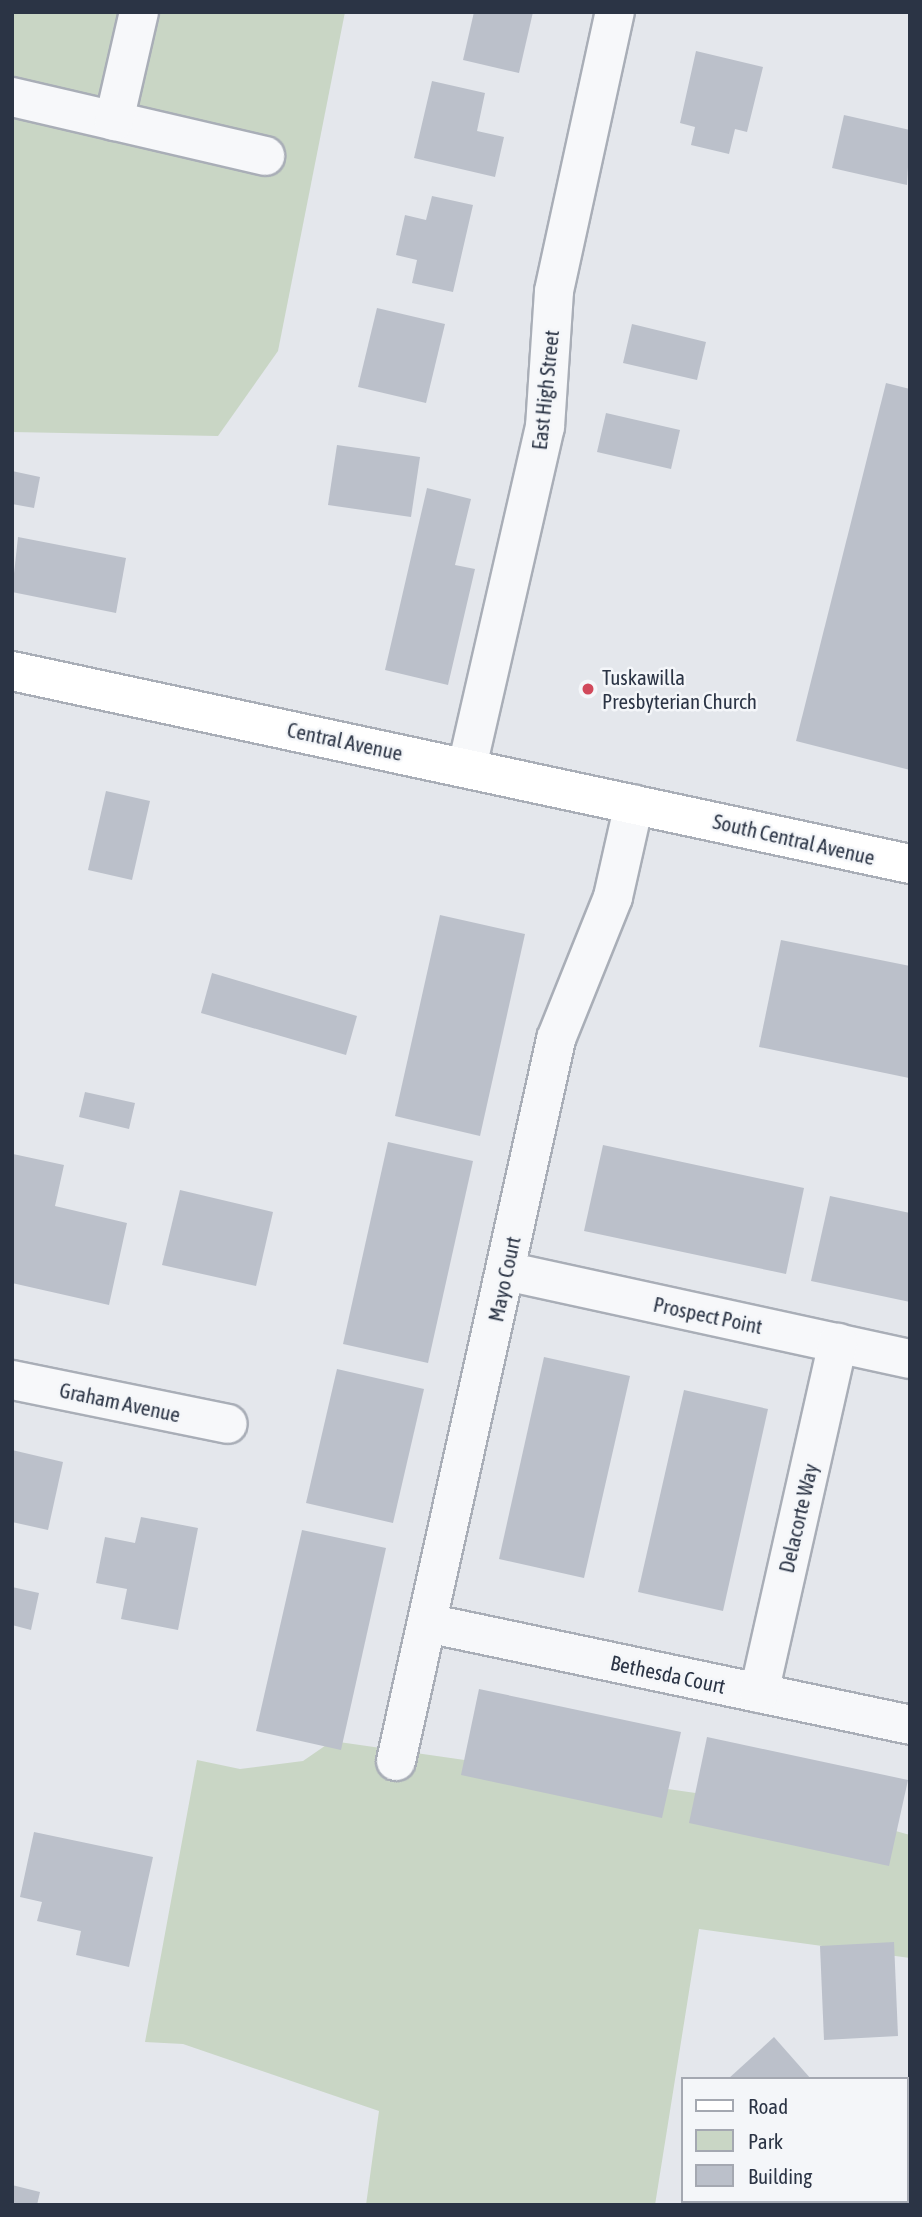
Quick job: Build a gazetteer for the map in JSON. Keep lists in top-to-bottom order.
{
  "streets": {
    "main road": ["Central Avenue", "South Central Avenue"],
    "street": [
      "East High Street",
      "Mayo Court",
      "Prospect Point",
      "Graham Avenue",
      "Delacorte Way",
      "Bethesda Court"
    ]
  },
  "crossings": [
    ["East High Street", "Central Avenue"],
    ["Central Avenue", "South Central Avenue"],
    ["Central Avenue", "Mayo Court"],
    ["Mayo Court", "Prospect Point"],
    ["Mayo Court", "Bethesda Court"],
    ["Prospect Point", "Delacorte Way"],
    ["Delacorte Way", "Bethesda Court"]
  ],
  "places": ["Tuskawilla Presbyterian Church"],
  "legend": ["Road", "Park", "Building"]
}
